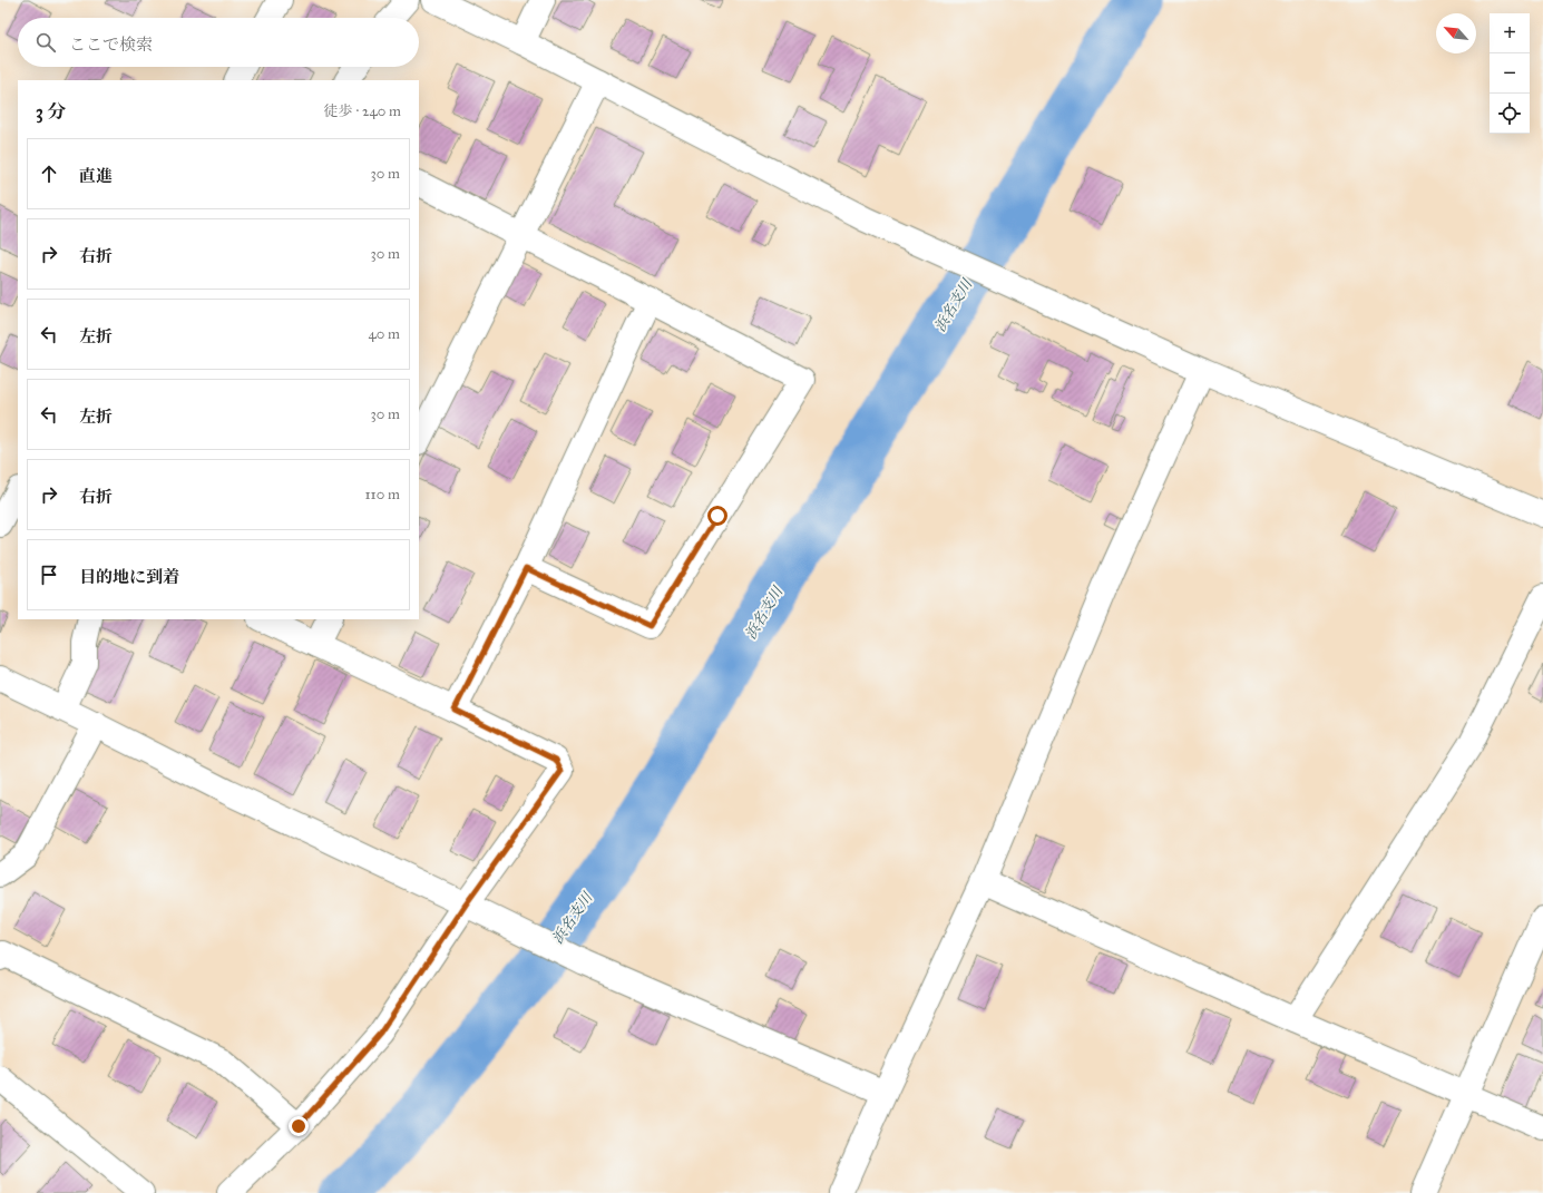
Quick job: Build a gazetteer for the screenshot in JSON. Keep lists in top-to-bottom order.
{
  "water": ["浜名支川"],
  "north": "top left",
  "page": {
    "map_buttons": ["+", "−"],
    "search": "ここで検索",
    "heading": ["3 分", "徒歩 · 240 m"],
    "list": [
      ["直進", "30 m"],
      ["右折", "30 m"],
      ["左折", "40 m"],
      ["左折", "30 m"],
      ["右折", "110 m"],
      "目的地に到着"
    ]
  }
}
